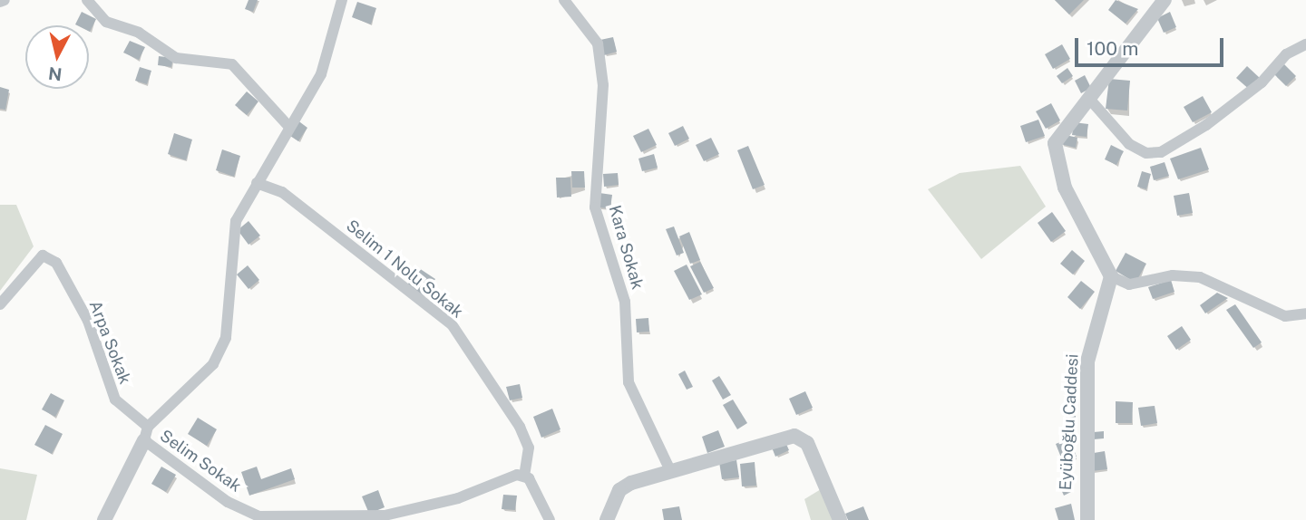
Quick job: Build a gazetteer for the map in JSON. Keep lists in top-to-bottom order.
{
  "streets": {
    "street": [
      "Kara Sokak",
      "Selim 1 Nolu Sokak",
      "Arpa Sokak",
      "Eyüboğlu Caddesi",
      "Selim Sokak"
    ]
  },
  "crossings": [
    ["Selim 1 Nolu Sokak", "Selim Sokak"],
    ["Arpa Sokak", "Selim Sokak"]
  ],
  "scale_bar": "100 m",
  "north": "bottom"
}
